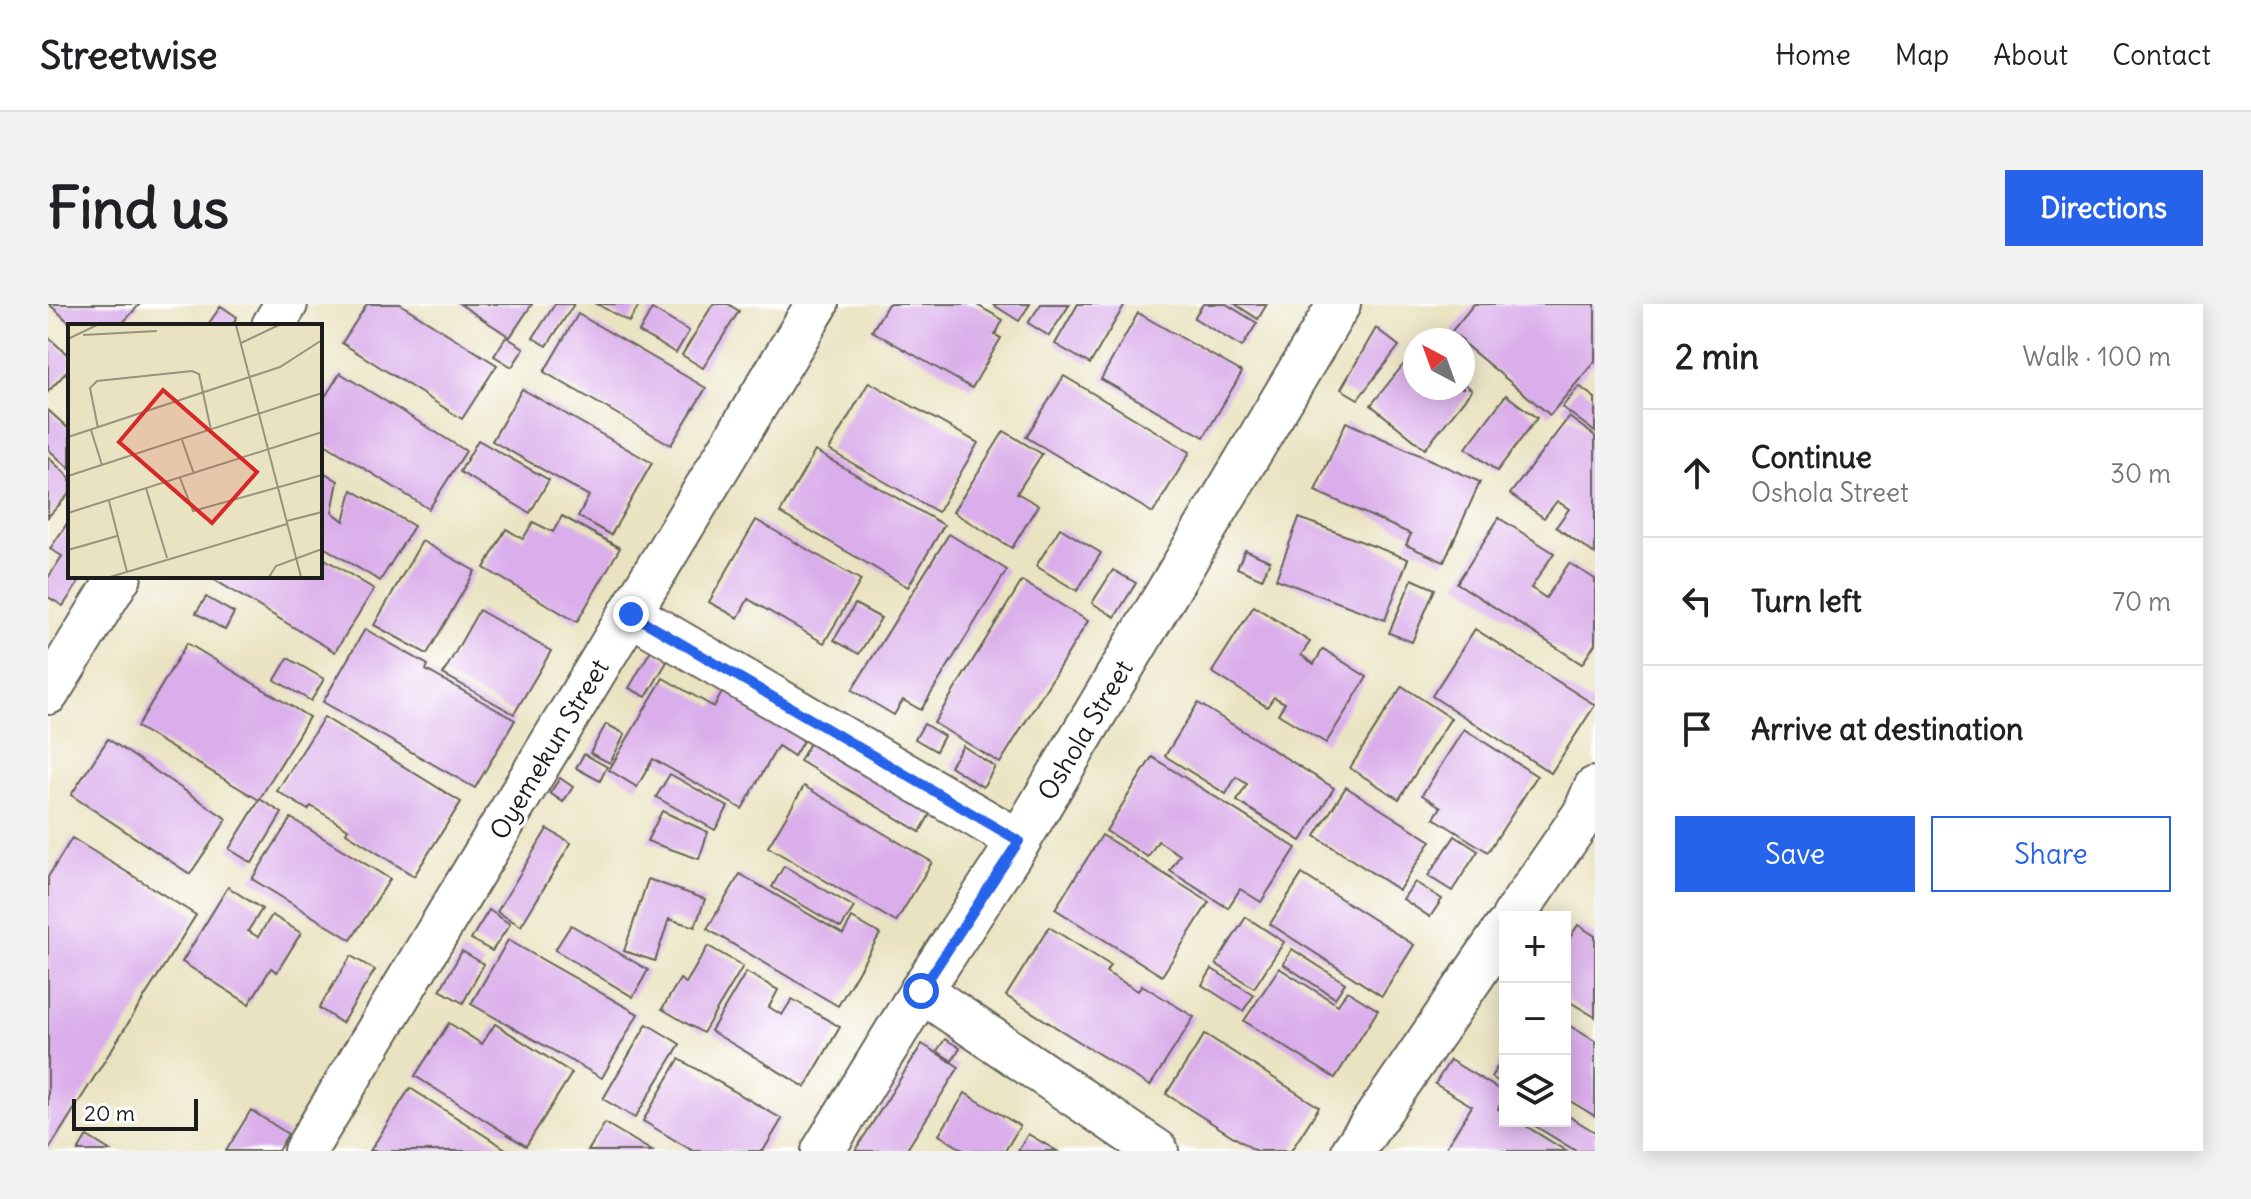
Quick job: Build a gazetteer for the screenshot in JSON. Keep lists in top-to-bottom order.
{
  "streets": {
    "street": ["Oshola Street", "Oyemekun Street"]
  },
  "scale_bar": "20 m",
  "north": "top left",
  "page": {
    "header": "Streetwise",
    "nav": [
      "Home",
      "Map",
      "About",
      "Contact"
    ],
    "buttons": [
      "Directions",
      ["Save", "Share"]
    ],
    "title": "Find us",
    "heading": ["2 min", "Walk · 100 m"],
    "list": [
      ["Continue", "Oshola Street", "30 m"],
      ["Turn left", "70 m"],
      "Arrive at destination"
    ],
    "map_buttons": ["+", "−"],
    "scale": "20 m"
  }
}
